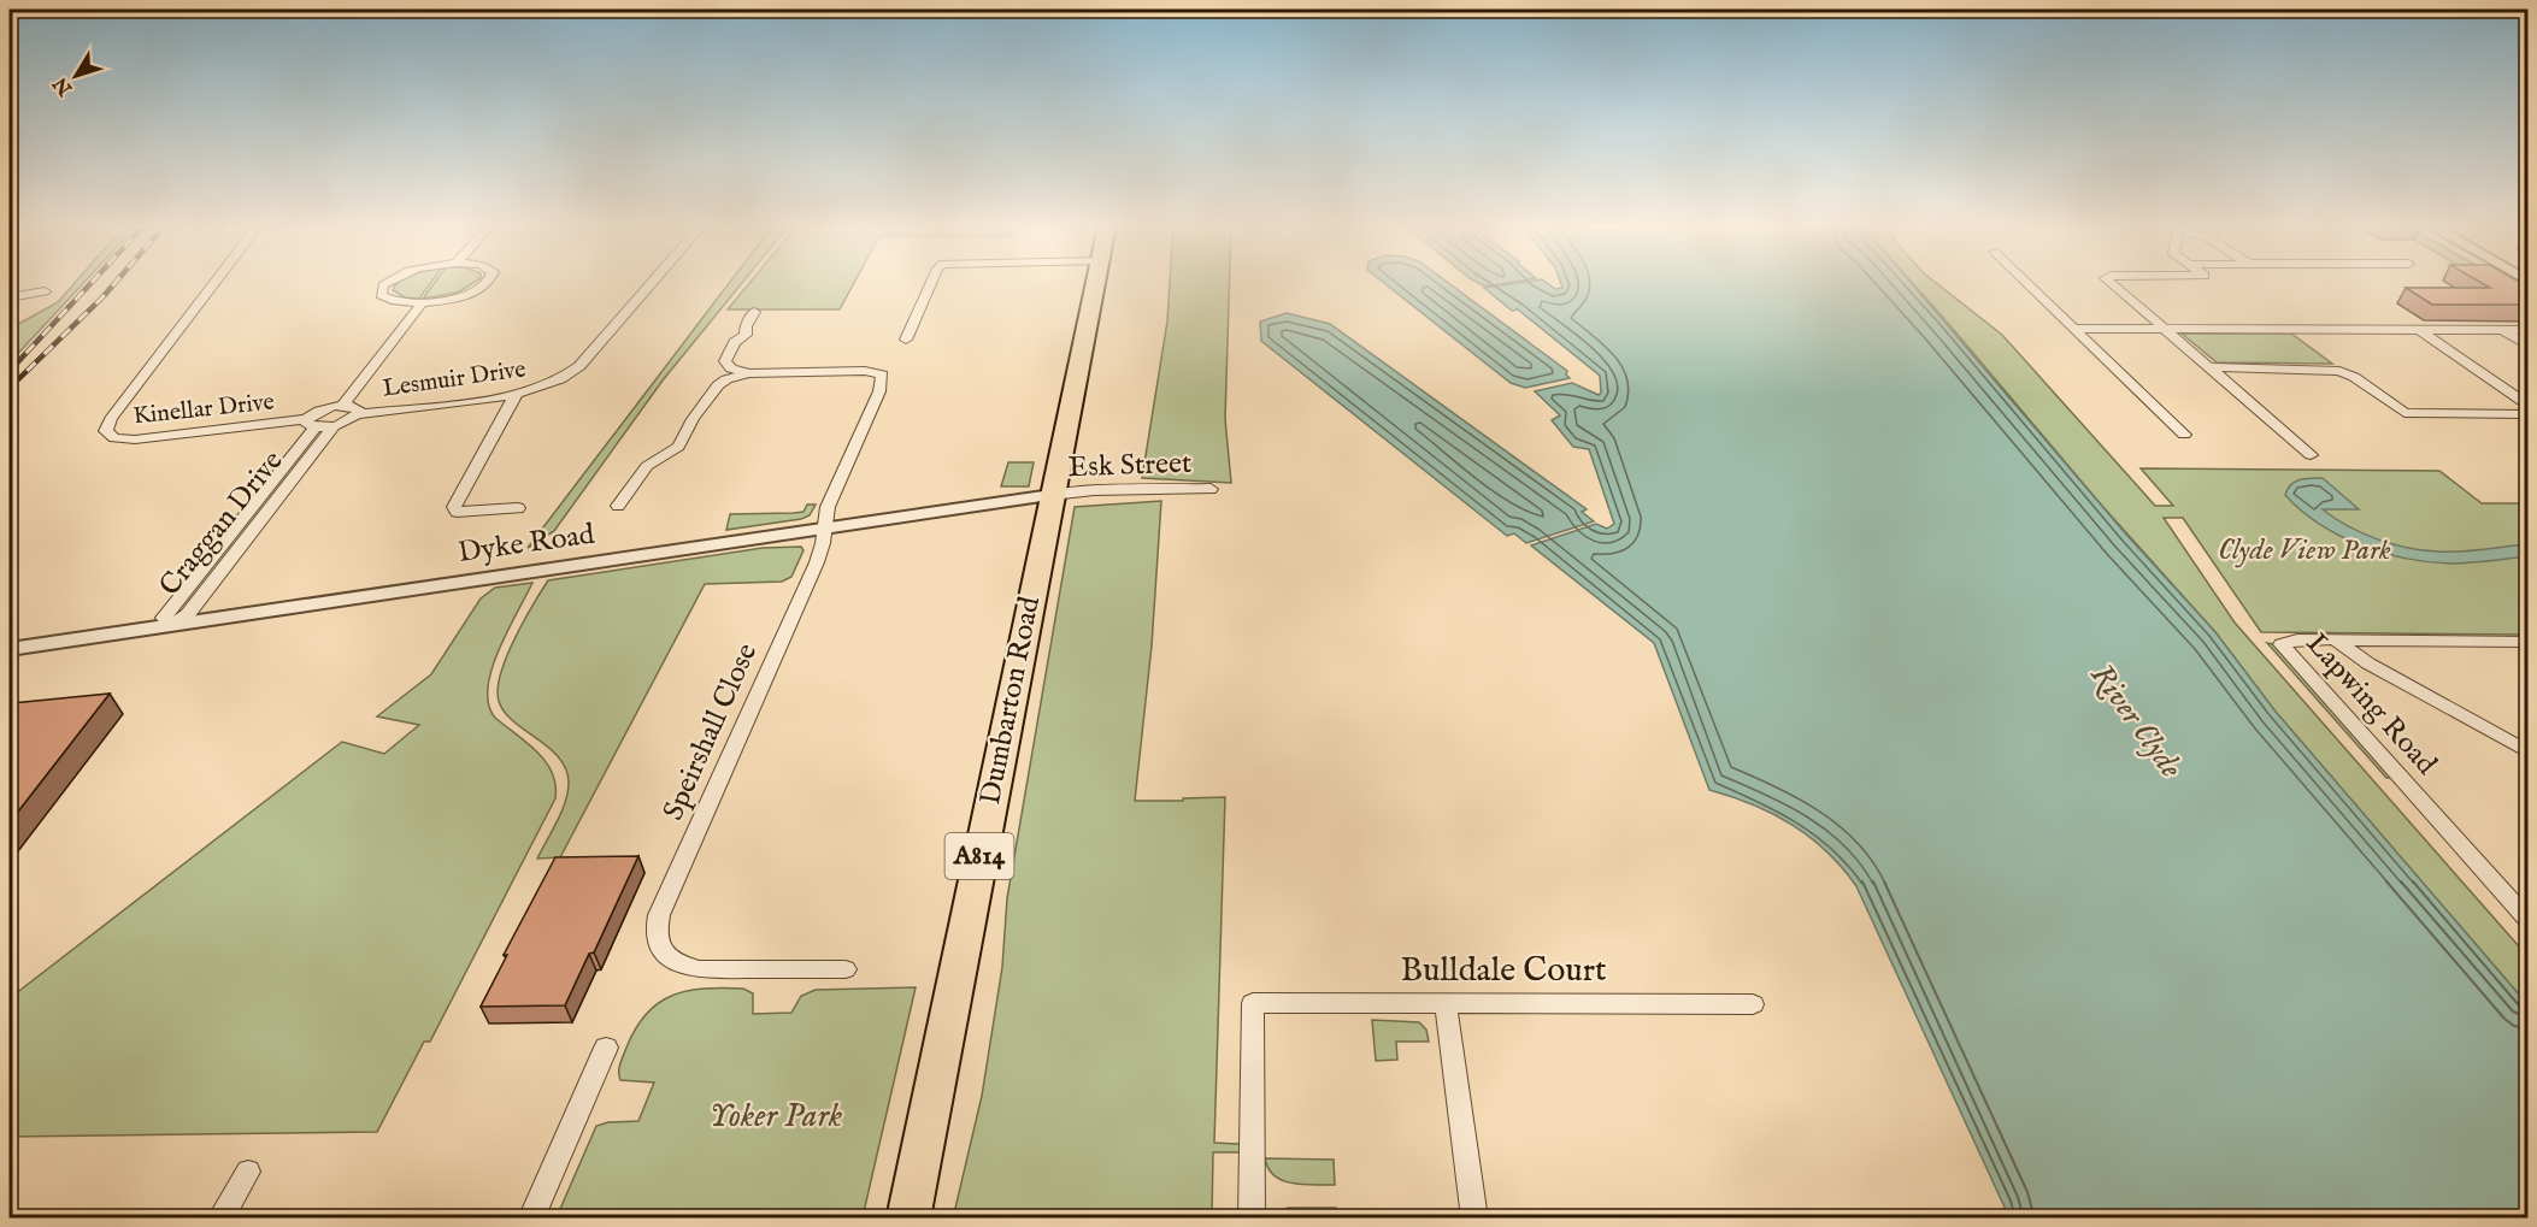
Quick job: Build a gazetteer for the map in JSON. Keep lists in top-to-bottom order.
{
  "streets": {
    "main road": ["Dumbarton Road", "A814"],
    "street": [
      "Lesmuir Drive",
      "Kinellar Drive",
      "Esk Street",
      "Craggan Drive",
      "Dyke Road",
      "Lapwing Road",
      "Speirshall Close",
      "Bulldale Court"
    ]
  },
  "crossings": [
    ["Lesmuir Drive", "Craggan Drive"],
    ["Kinellar Drive", "Craggan Drive"],
    ["Esk Street", "Dyke Road"],
    ["Esk Street", "Dumbarton Road"],
    ["Craggan Drive", "Dyke Road"],
    ["Dyke Road", "Dumbarton Road"],
    ["Dyke Road", "Speirshall Close"]
  ],
  "water": ["River Clyde"],
  "parks": ["Clyde View Park", "Yoker Park"],
  "north": "bottom left"
}
